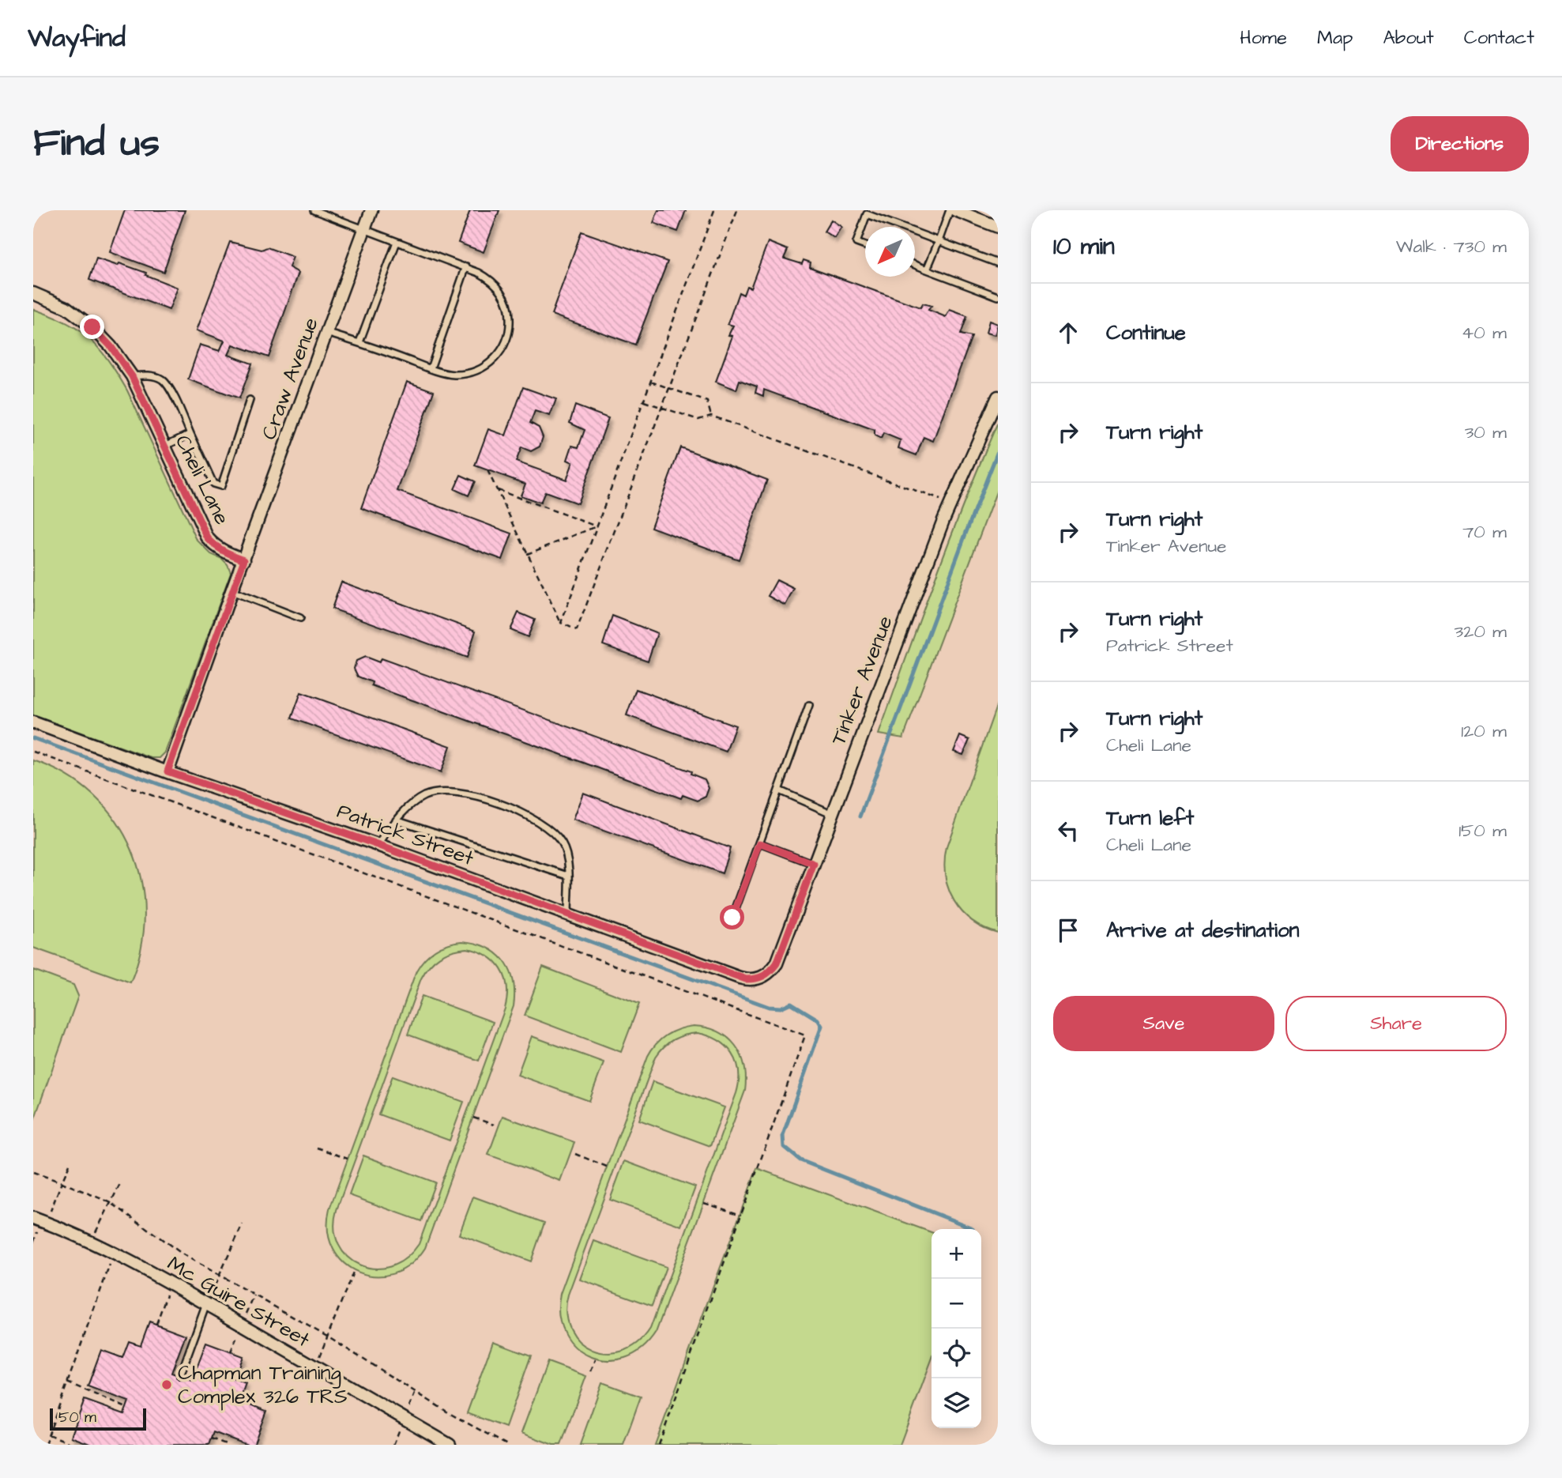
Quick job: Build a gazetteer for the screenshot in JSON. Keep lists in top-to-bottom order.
{
  "streets": {
    "street": [
      "Craw Avenue",
      "Cheli Lane",
      "Tinker Avenue",
      "Patrick Street",
      "Mc Guire Street"
    ]
  },
  "crossings": [
    ["Craw Avenue", "Cheli Lane"],
    ["Tinker Avenue", "Patrick Street"]
  ],
  "places": ["Chapman Training Complex 326 TRS"],
  "scale_bar": "50 m",
  "north": "bottom left",
  "page": {
    "header": "Wayfind",
    "nav": [
      "Home",
      "Map",
      "About",
      "Contact"
    ],
    "buttons": [
      "Directions",
      ["Save", "Share"]
    ],
    "title": "Find us",
    "heading": ["10 min", "Walk · 730 m"],
    "list": [
      ["Continue", "40 m"],
      ["Turn right", "30 m"],
      ["Turn right", "Tinker Avenue", "70 m"],
      ["Turn right", "Patrick Street", "320 m"],
      ["Turn right", "Cheli Lane", "120 m"],
      ["Turn left", "Cheli Lane", "150 m"],
      "Arrive at destination"
    ],
    "map_buttons": ["+", "−"],
    "scale": "50 m"
  }
}
